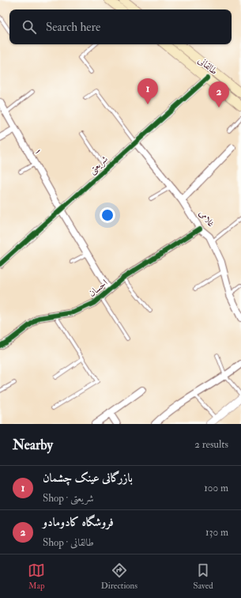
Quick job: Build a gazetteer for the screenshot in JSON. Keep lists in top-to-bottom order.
{
  "streets": {
    "main road": ["طالقانی"],
    "street": [
      "۱",
      "شریعتی",
      "غلامی",
      "احسان"
    ]
  },
  "crossings": [
    ["طالقانی", "شریعتی"],
    ["۱", "شریعتی"],
    ["۱", "احسان"],
    ["شریعتی", "غلامی"],
    ["غلامی", "احسان"]
  ],
  "page": {
    "search": "Search here",
    "pins": ["1", "2"],
    "heading": ["Nearby", "2 results"],
    "list": [
      {
        "mark": "1",
        "name": "بازرگانی عینک چشمان",
        "note": "Shop · شریعتی",
        "value": "100 m"
      },
      {
        "mark": "2",
        "name": "فروشگاه کادومادو",
        "note": "Shop · طالقانی",
        "value": "130 m"
      }
    ],
    "nav": ["Map", "Directions", "Saved"]
  }
}
